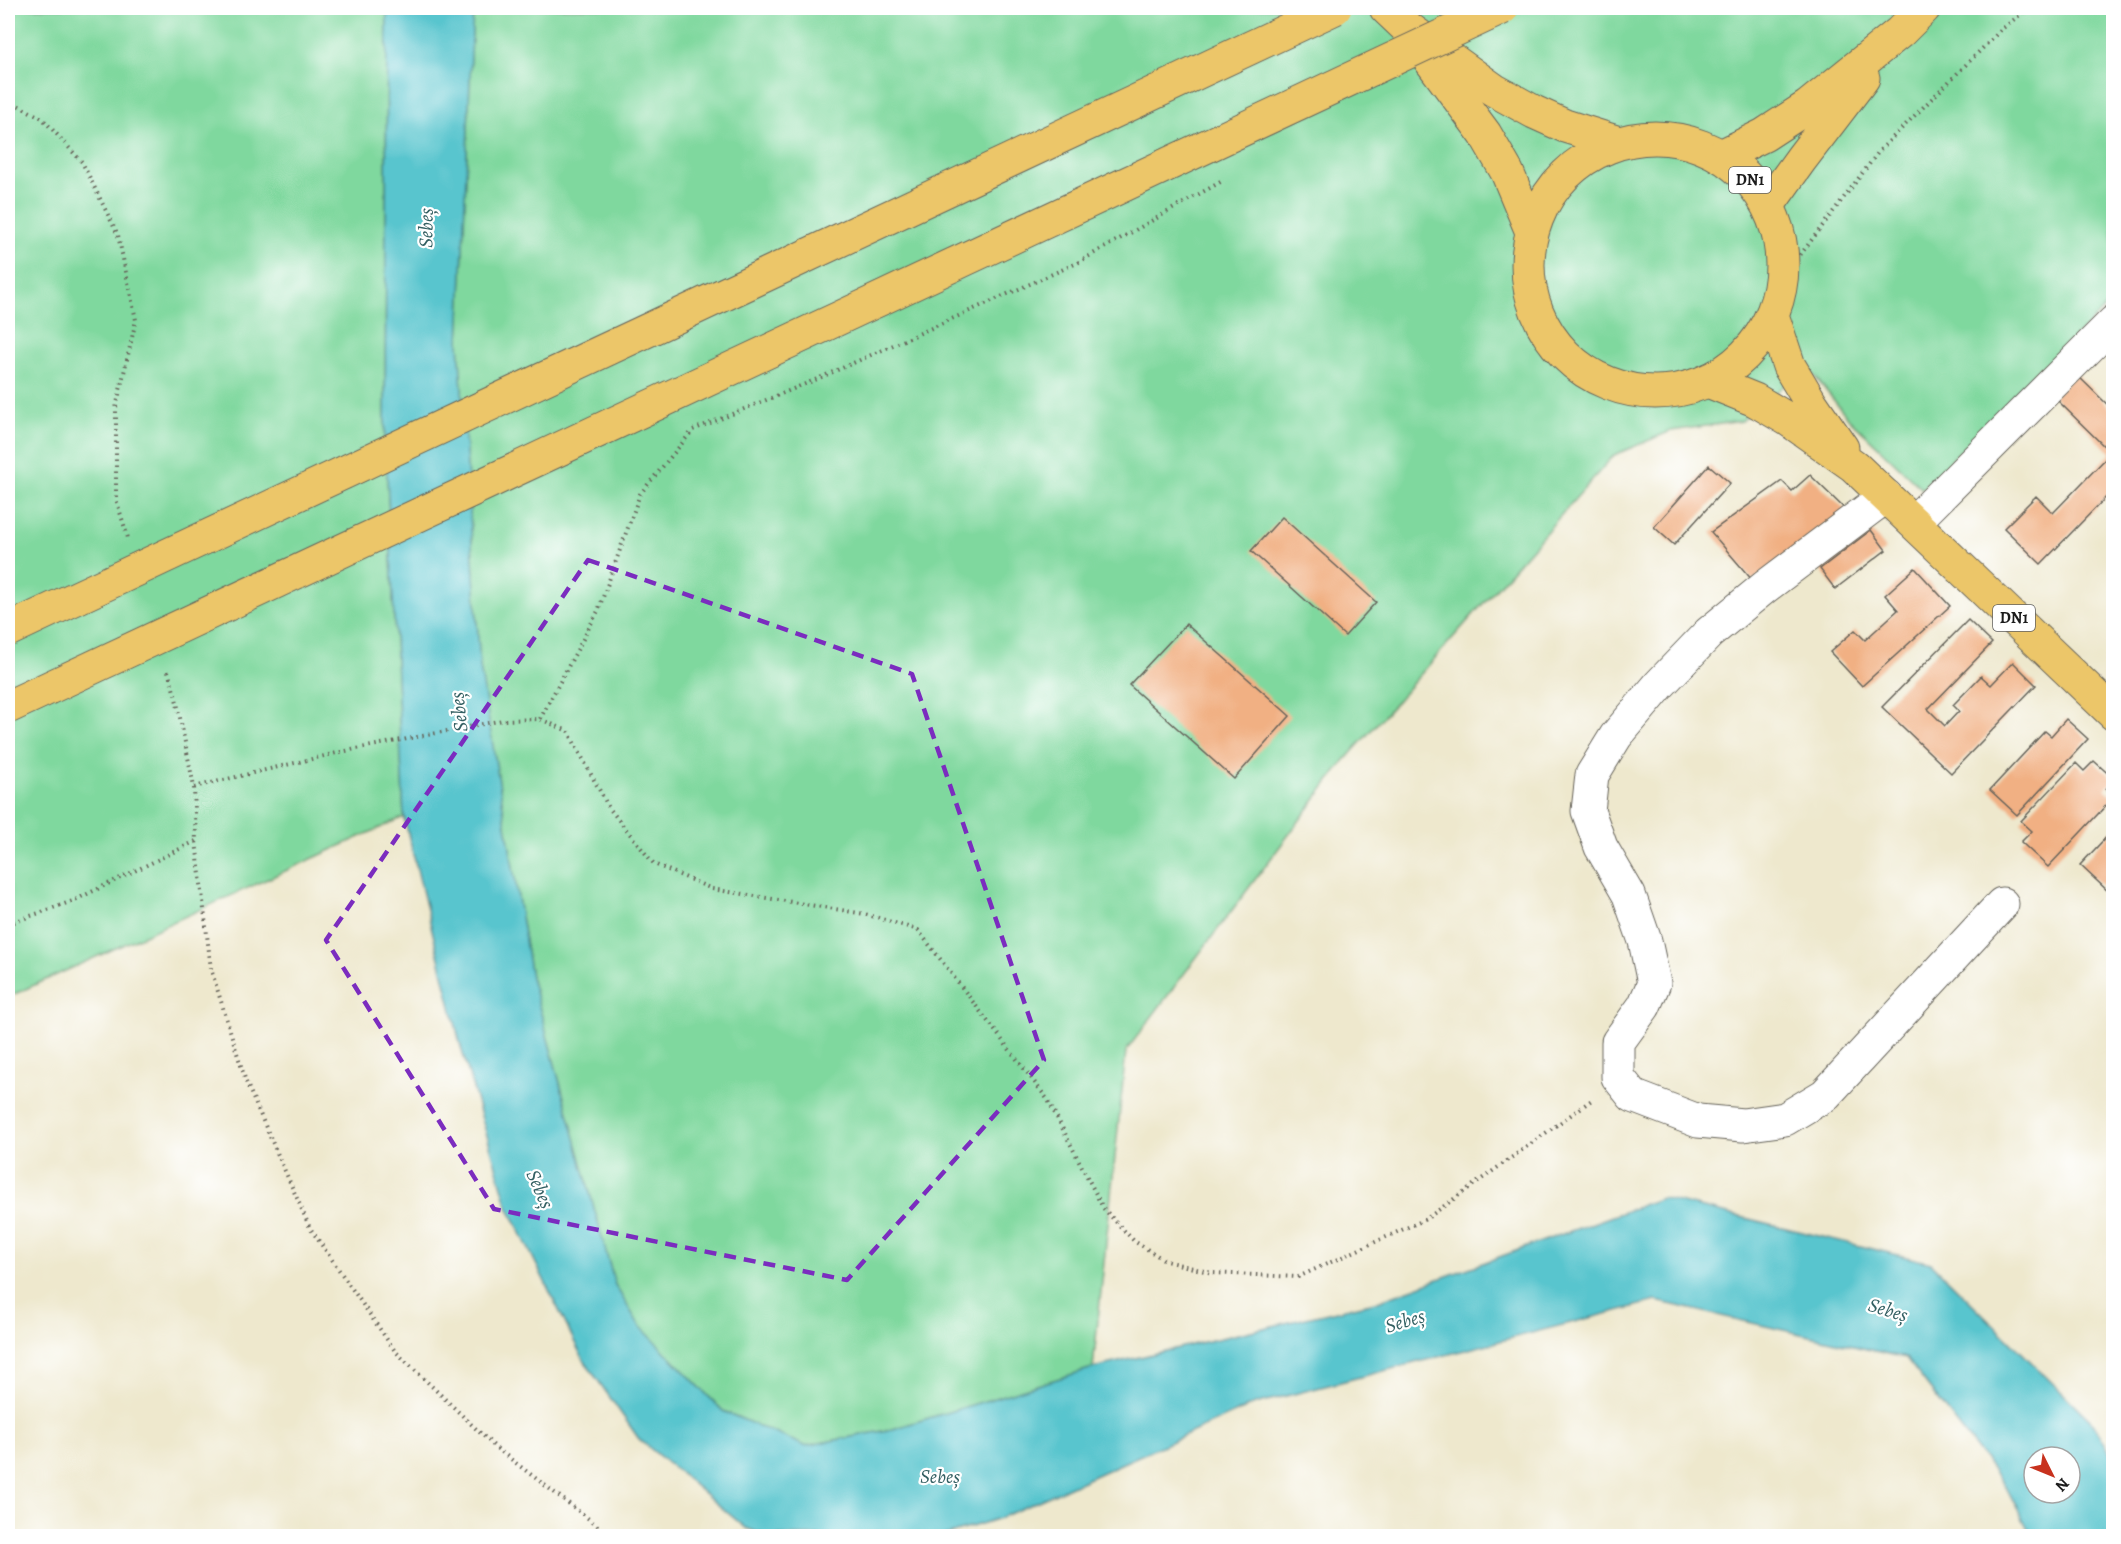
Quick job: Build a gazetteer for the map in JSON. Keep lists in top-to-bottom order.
{
  "streets": {
    "main road": ["DN1"]
  },
  "water": ["Sebeș"],
  "north": "bottom right"
}
